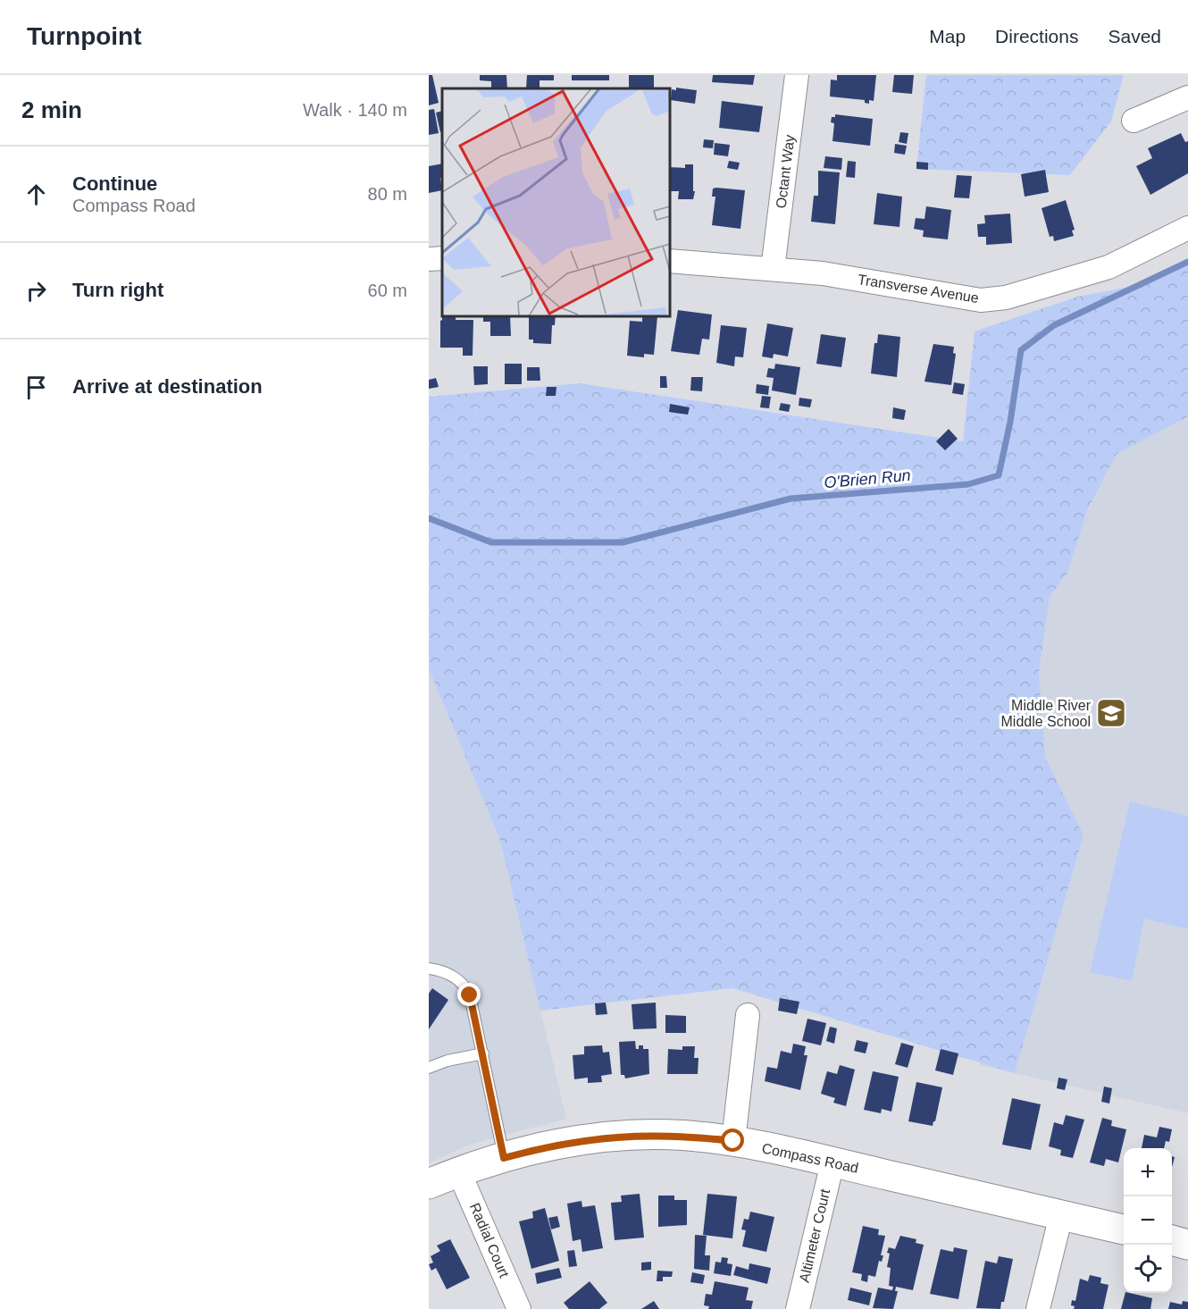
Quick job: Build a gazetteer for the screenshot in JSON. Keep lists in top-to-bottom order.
{
  "streets": {
    "street": [
      "Octant Way",
      "Transverse Avenue",
      "Compass Road",
      "Altimeter Court",
      "Radial Court"
    ]
  },
  "crossings": [
    ["Octant Way", "Transverse Avenue"],
    ["Compass Road", "Altimeter Court"],
    ["Compass Road", "Radial Court"]
  ],
  "water": ["O'Brien Run"],
  "places": {
    "school or university": ["Middle River Middle School"]
  },
  "page": {
    "header": "Turnpoint",
    "nav": ["Map", "Directions", "Saved"],
    "heading": ["2 min", "Walk · 140 m"],
    "list": [
      ["Continue", "Compass Road", "80 m"],
      ["Turn right", "60 m"],
      "Arrive at destination"
    ],
    "map_buttons": ["+", "−"]
  }
}
